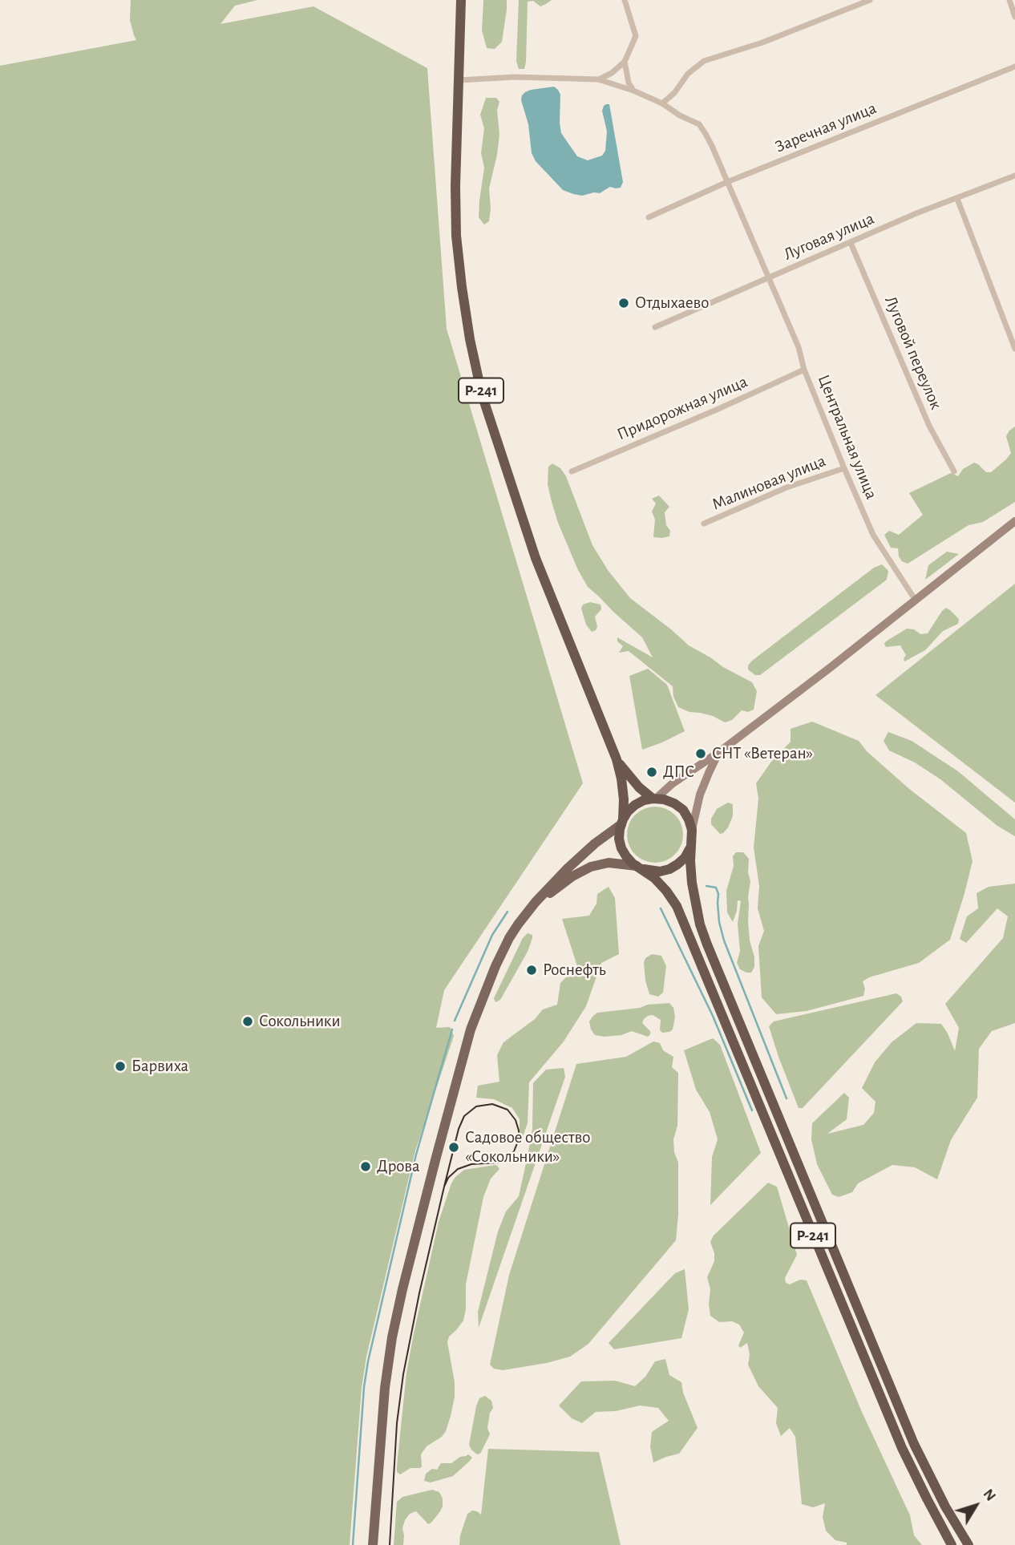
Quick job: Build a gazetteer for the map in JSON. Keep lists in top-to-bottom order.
{
  "streets": {
    "highway": ["Р-241"],
    "street": [
      "Заречная улица",
      "Луговая улица",
      "Луговой переулок",
      "Придорожная улица",
      "Центральная улица",
      "Малиновая улица"
    ]
  },
  "crossings": [
    ["Заречная улица", "Центральная улица"],
    ["Луговая улица", "Луговой переулок"],
    ["Луговая улица", "Центральная улица"],
    ["Р-241", "Центральная улица"],
    ["Придорожная улица", "Центральная улица"],
    ["Центральная улица", "Малиновая улица"]
  ],
  "places": [
    "Отдыхаево",
    "СНТ «Ветеран»",
    "ДПС",
    "Роснефть",
    "Сокольники",
    "Барвиха",
    "Садовое общество «Сокольники»",
    "Дрова"
  ],
  "north": "top right"
}
